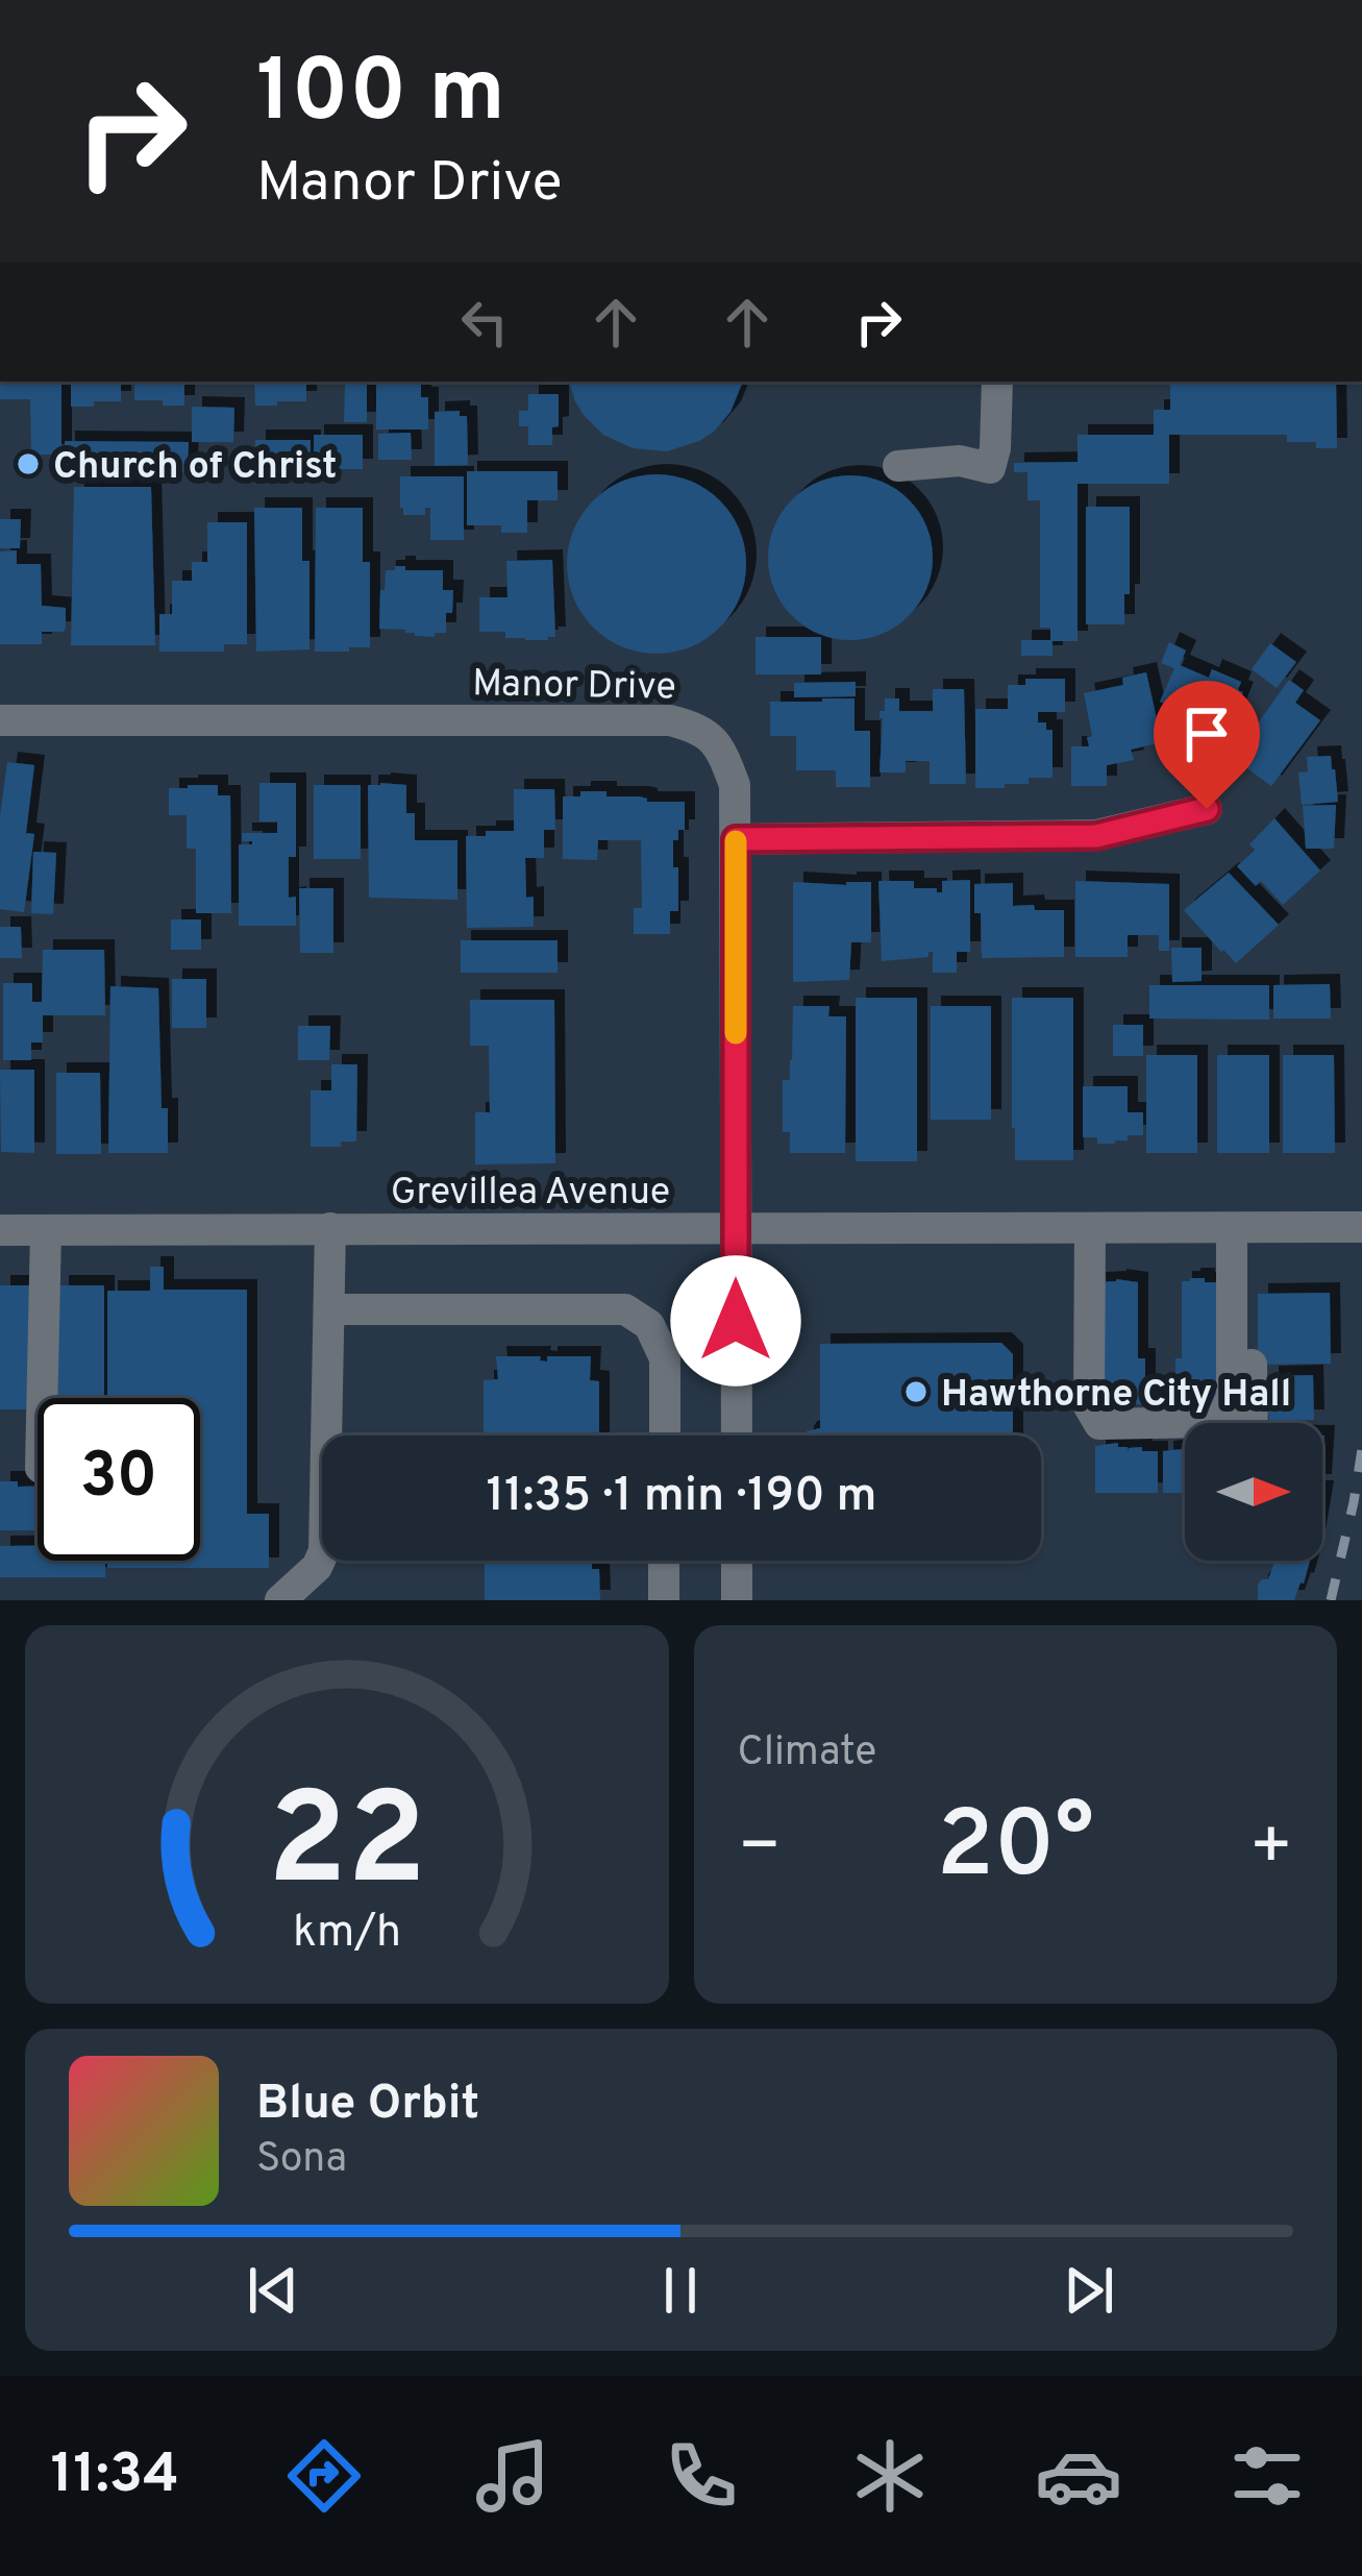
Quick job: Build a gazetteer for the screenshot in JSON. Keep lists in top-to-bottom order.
{
  "streets": {
    "street": ["Manor Drive", "Grevillea Avenue"]
  },
  "places": ["Church of Christ", "Hawthorne City Hall"],
  "north": "right",
  "page": {
    "turn": ["100 m", "Manor Drive"],
    "limit": "30",
    "trip": "11:35 · 1 min · 190 m",
    "tile": "Climate",
    "heat": ["−", "20°", "+"],
    "song": ["Blue Orbit", "Sona"],
    "tabs": "11:34",
    "gauge": ["22", "km/h"]
  }
}
